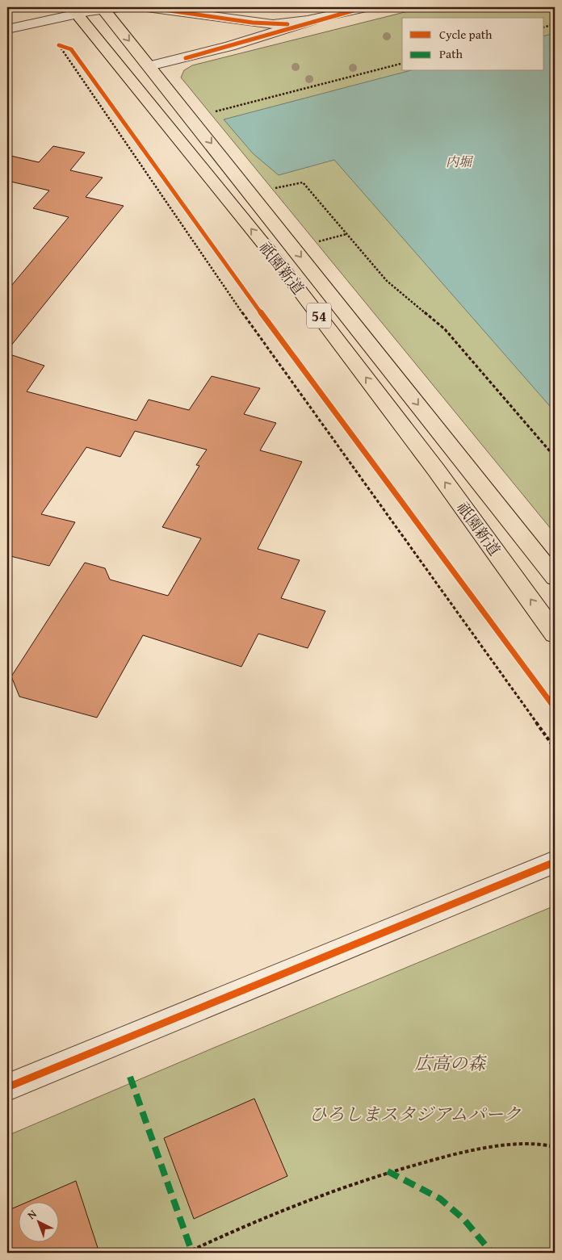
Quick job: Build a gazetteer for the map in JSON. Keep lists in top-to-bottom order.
{
  "streets": {
    "highway": ["祇園新道", "54"]
  },
  "water": ["内堀"],
  "parks": ["広高の森", "ひろしまスタジアムパーク"],
  "legend": ["Cycle path", "Path"],
  "north": "top left"
}
